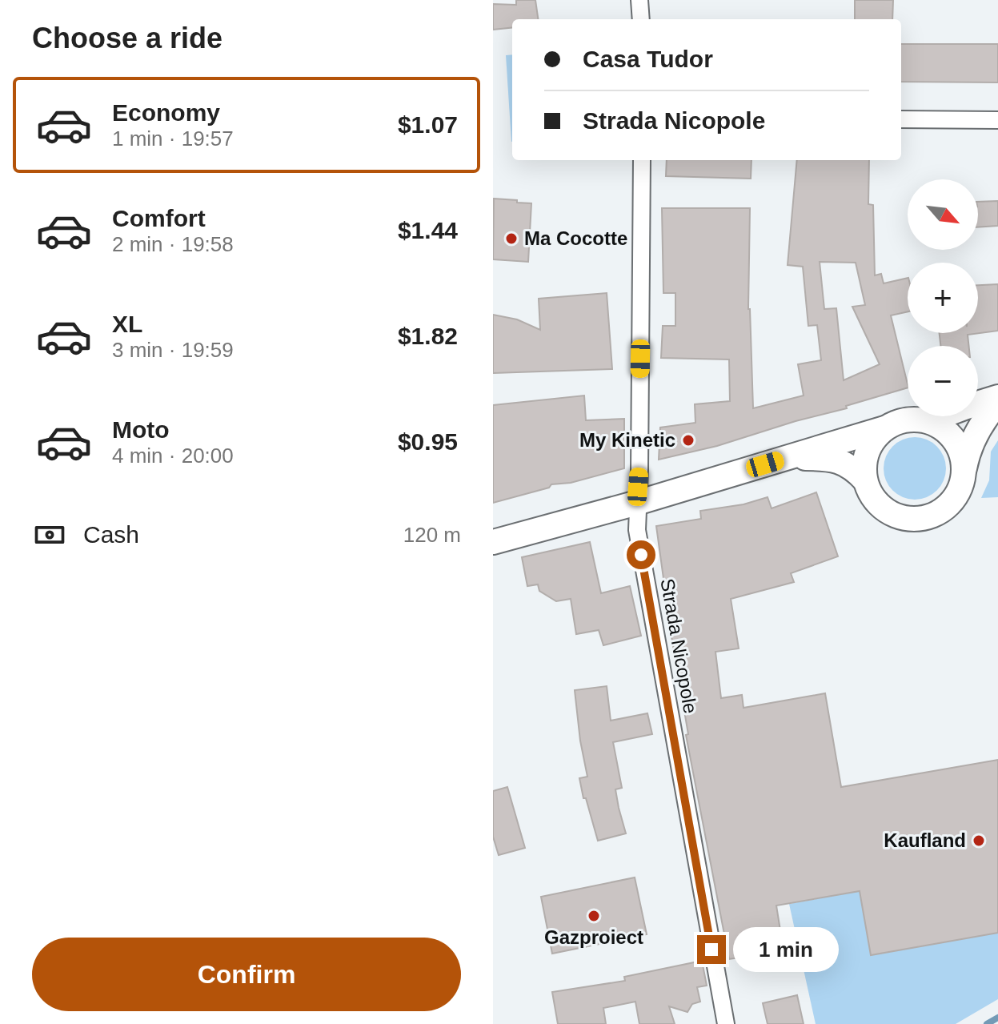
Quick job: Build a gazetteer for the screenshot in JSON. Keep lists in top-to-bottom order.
{
  "streets": {
    "street": ["Strada Nicopole"]
  },
  "places": [
    "Ma Cocotte",
    "My Kinetic",
    "Kaufland",
    "Gazproiect"
  ],
  "north": "bottom right",
  "page": {
    "heading": "Choose a ride",
    "banner": ["Casa Tudor", "Strada Nicopole"],
    "list": [
      {
        "name": "Economy",
        "note": "1 min · 19:57",
        "value": "$1.07"
      },
      {
        "name": "Comfort",
        "note": "2 min · 19:58",
        "value": "$1.44"
      },
      {
        "name": "XL",
        "note": "3 min · 19:59",
        "value": "$1.82"
      },
      {
        "name": "Moto",
        "note": "4 min · 20:00",
        "value": "$0.95"
      }
    ],
    "map_buttons": ["+", "−"],
    "pay": ["Cash", "120 m"],
    "buttons": "Confirm",
    "bubble": "1 min"
  }
}
